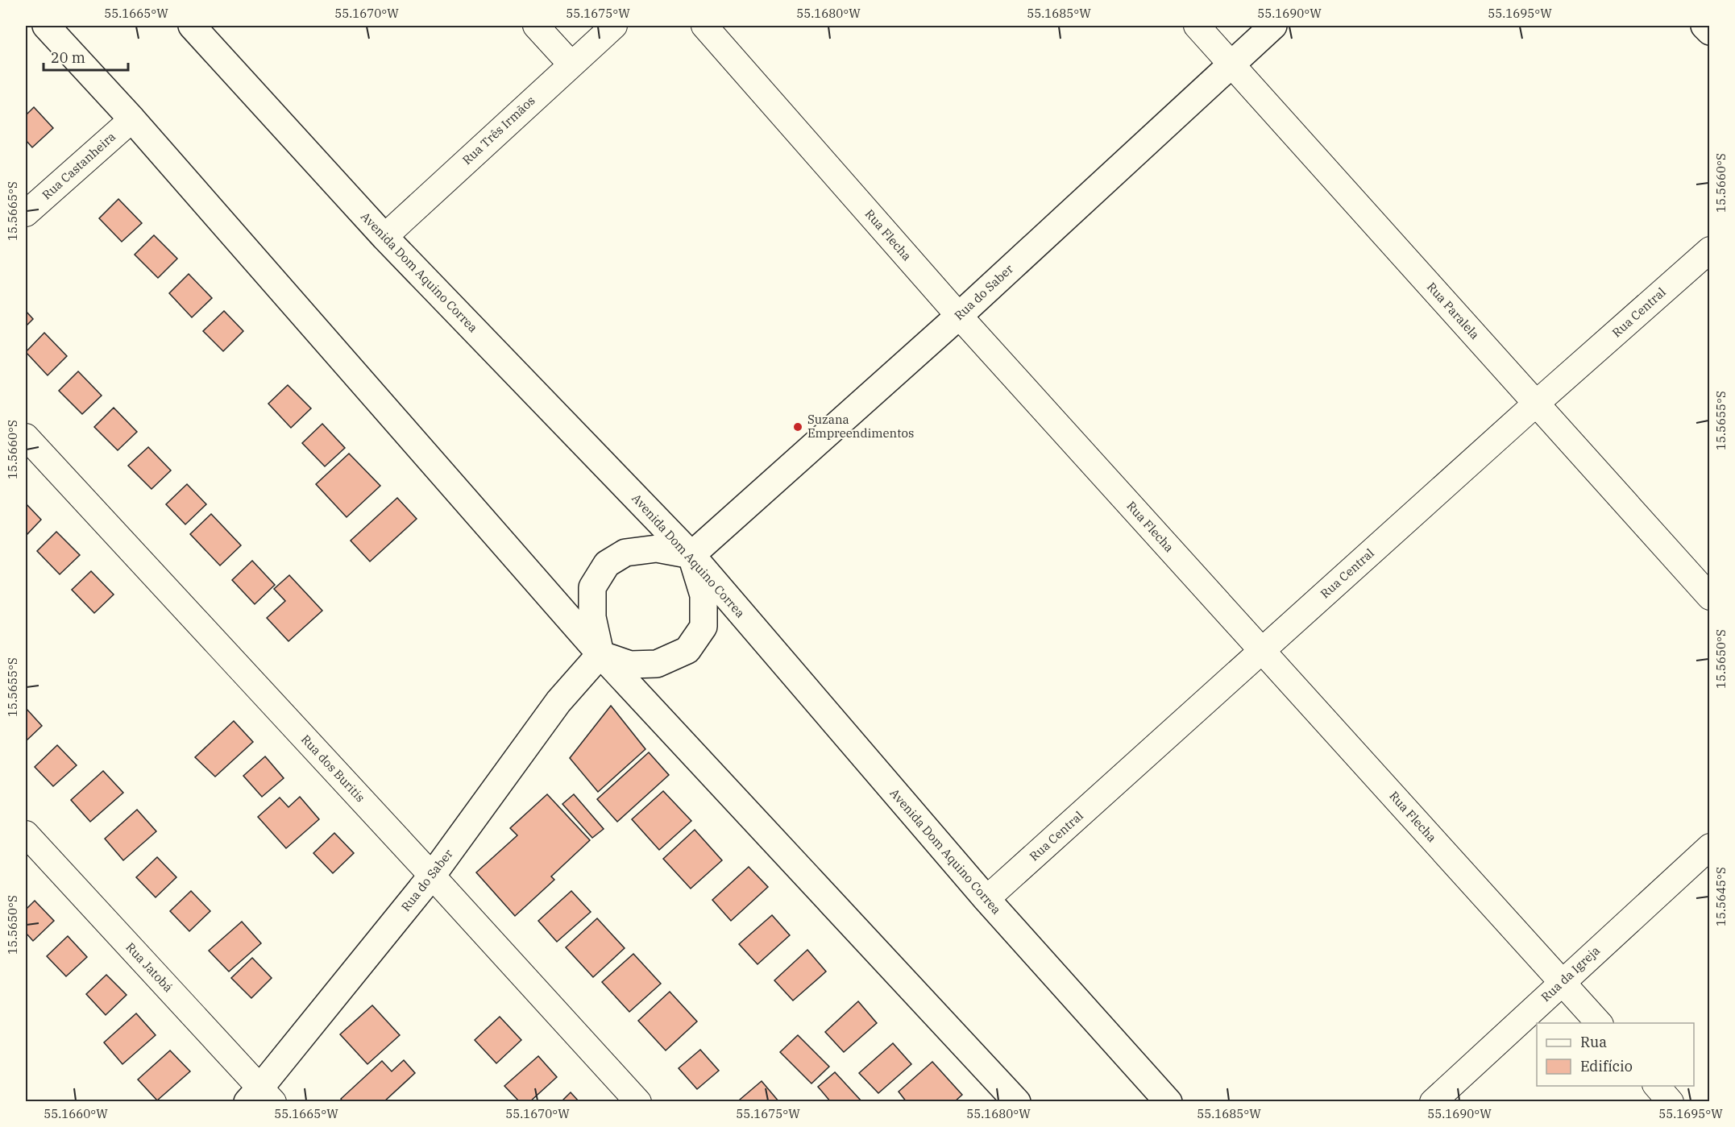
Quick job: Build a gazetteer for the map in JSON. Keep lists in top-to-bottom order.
{
  "streets": {
    "street": [
      "Rua Três Irmãos",
      "Rua Castanheira",
      "Rua Flecha",
      "Avenida Dom Aquino Correa",
      "Rua do Saber",
      "Rua Paralela",
      "Rua Central",
      "Rua dos Buritis",
      "Rua Jatobá",
      "Rua da Igreja"
    ]
  },
  "crossings": [
    ["Rua Três Irmãos", "Avenida Dom Aquino Correa"],
    ["Rua Flecha", "Rua do Saber"],
    ["Rua Flecha", "Rua Central"],
    ["Rua Flecha", "Rua da Igreja"],
    ["Avenida Dom Aquino Correa", "Rua do Saber"],
    ["Avenida Dom Aquino Correa", "Rua Central"],
    ["Rua do Saber", "Rua Paralela"],
    ["Rua do Saber", "Rua dos Buritis"],
    ["Rua do Saber", "Rua Jatobá"],
    ["Rua Paralela", "Rua Central"]
  ],
  "places": ["Suzana Empreendimentos"],
  "legend": ["Rua", "Edifício"],
  "scale_bar": "20 m",
  "coordinates": [
    "55.1665°W",
    "55.1670°W",
    "55.1675°W",
    "55.1680°W",
    "55.1685°W",
    "55.1690°W",
    "55.1695°W",
    "15.5660°S",
    "15.5665°S",
    "15.5655°S",
    "15.5650°S",
    "15.5645°S",
    "55.1660°W"
  ]
}
